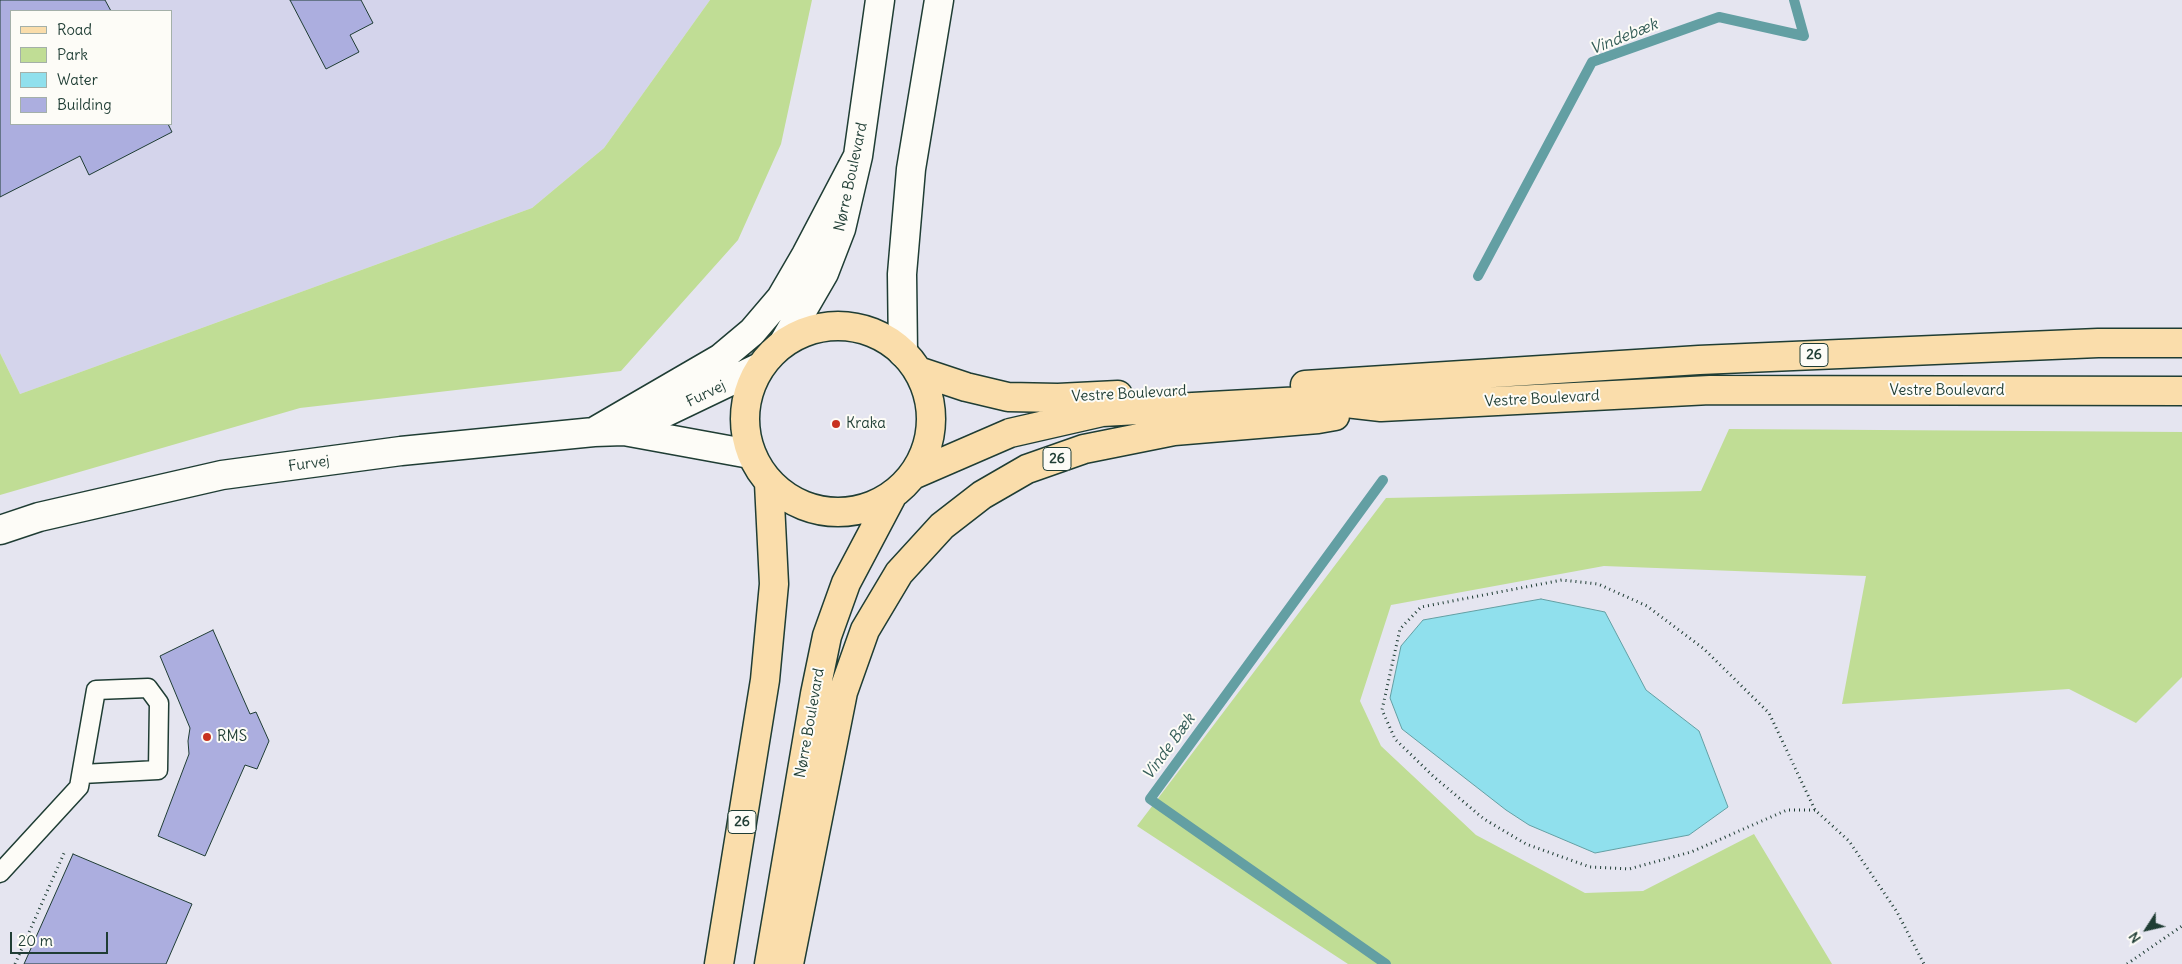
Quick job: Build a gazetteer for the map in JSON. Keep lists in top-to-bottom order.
{
  "streets": {
    "main road": [
      "Nørre Boulevard",
      "26",
      "Vestre Boulevard",
      "Furvej"
    ]
  },
  "crossings": [
    ["Nørre Boulevard", "26"],
    ["26", "Vestre Boulevard"],
    ["26", "Furvej"]
  ],
  "water": ["Vindebæk", "Vinde Bæk"],
  "places": ["Kraka", "RMS"],
  "legend": [
    "Road",
    "Park",
    "Water",
    "Building"
  ],
  "scale_bar": "20 m",
  "north": "bottom left"
}
